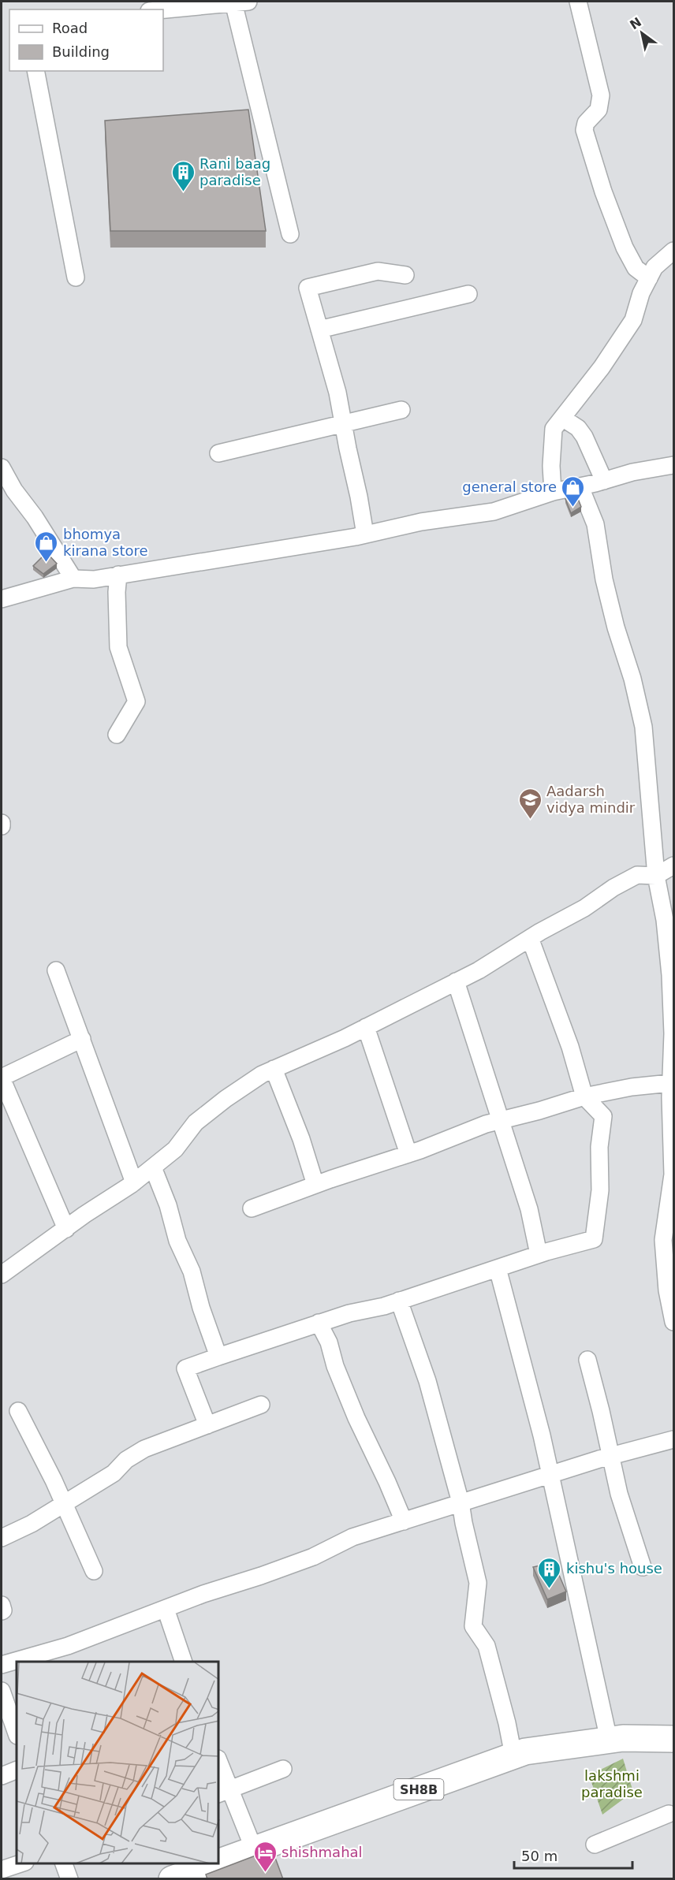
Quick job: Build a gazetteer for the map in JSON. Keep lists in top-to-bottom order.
{
  "streets": {
    "main road": ["SH8B"]
  },
  "parks": ["lakshmi paradise"],
  "places": {
    "building": ["Rani baag paradise", "kishu's house"],
    "shop": ["general store", "bhomya kirana store"],
    "school or university": ["Aadarsh vidya mindir"],
    "hotel": ["shishmahal"]
  },
  "legend": ["Road", "Building"],
  "scale_bar": "50 m",
  "north": "top left"
}
